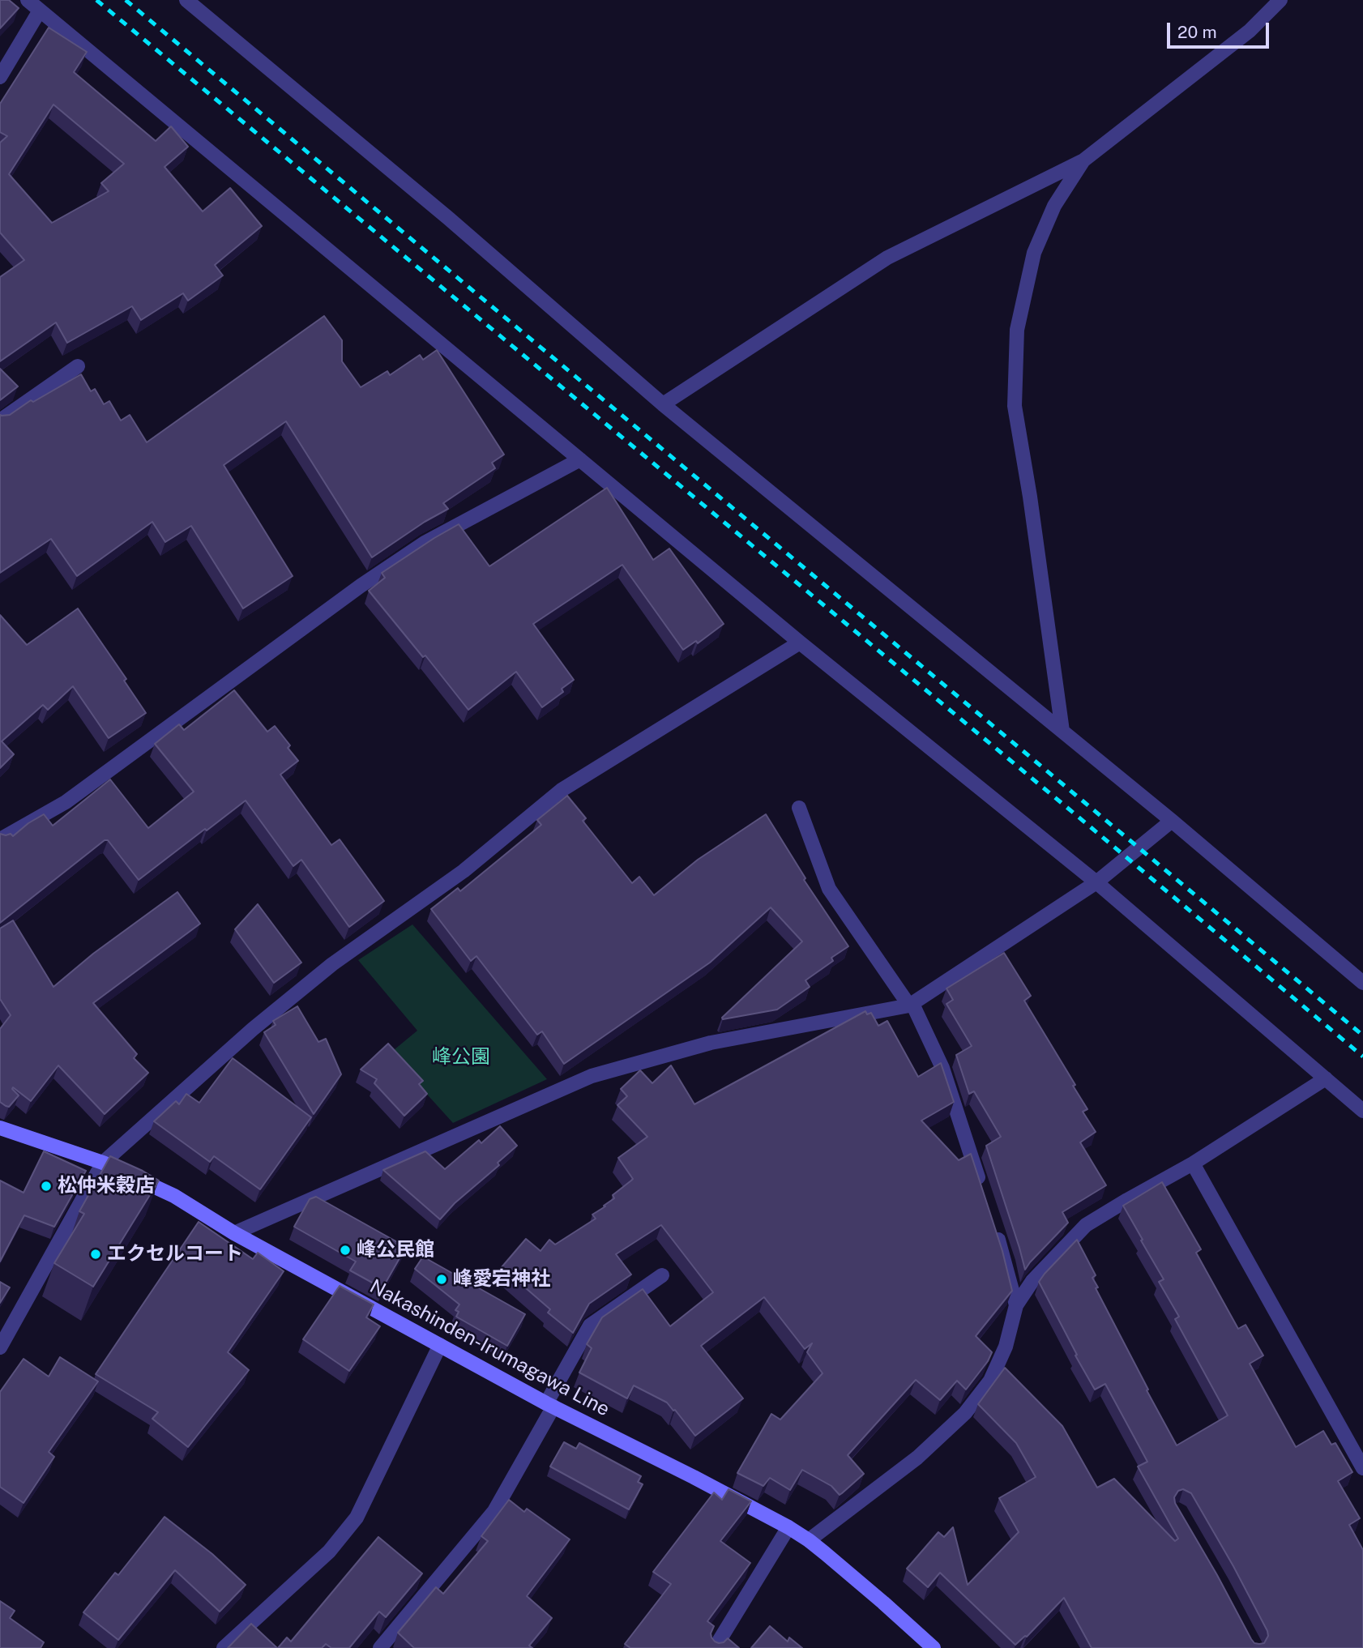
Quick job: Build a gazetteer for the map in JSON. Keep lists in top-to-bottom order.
{
  "streets": {
    "main road": ["Nakashinden-Irumagawa Line"]
  },
  "parks": ["峰公園"],
  "places": [
    "松仲米穀店",
    "峰公民館",
    "エクセルコート",
    "峰愛宕神社"
  ],
  "scale_bar": "20 m"
}
